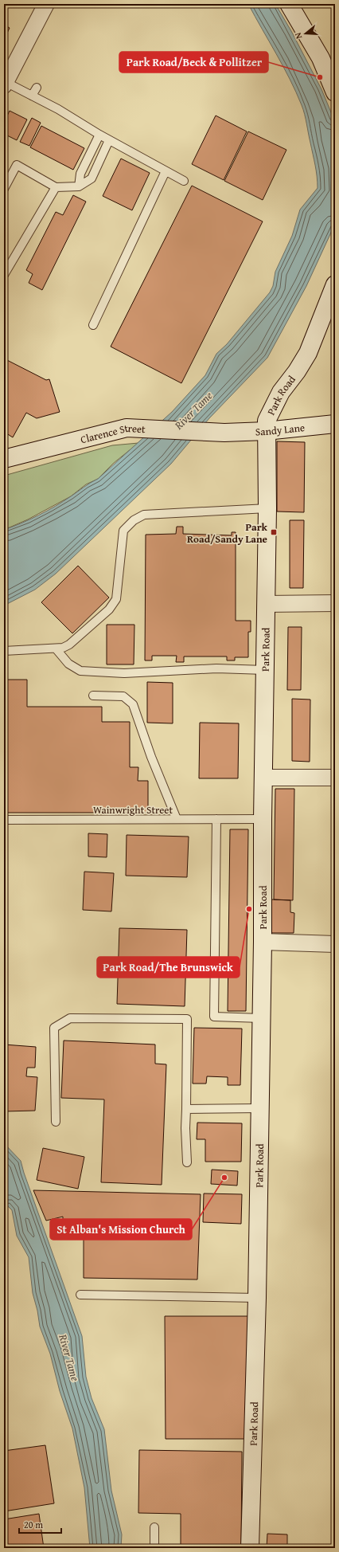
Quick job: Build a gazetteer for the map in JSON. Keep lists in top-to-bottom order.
{
  "streets": {
    "main road": ["Park Road", "Sandy Lane", "Clarence Street"],
    "lane": ["Wainwright Street"]
  },
  "crossings": [
    ["Park Road", "Sandy Lane"],
    ["Park Road", "Wainwright Street"],
    ["Sandy Lane", "Clarence Street"]
  ],
  "water": ["River Tame"],
  "places": {
    "other": ["Park Road/Beck & Pollitzer", "Park Road/The Brunswick", "St Alban's Mission Church"],
    "transit": ["Park Road/Sandy Lane"]
  },
  "scale_bar": "20 m",
  "north": "left"
}
